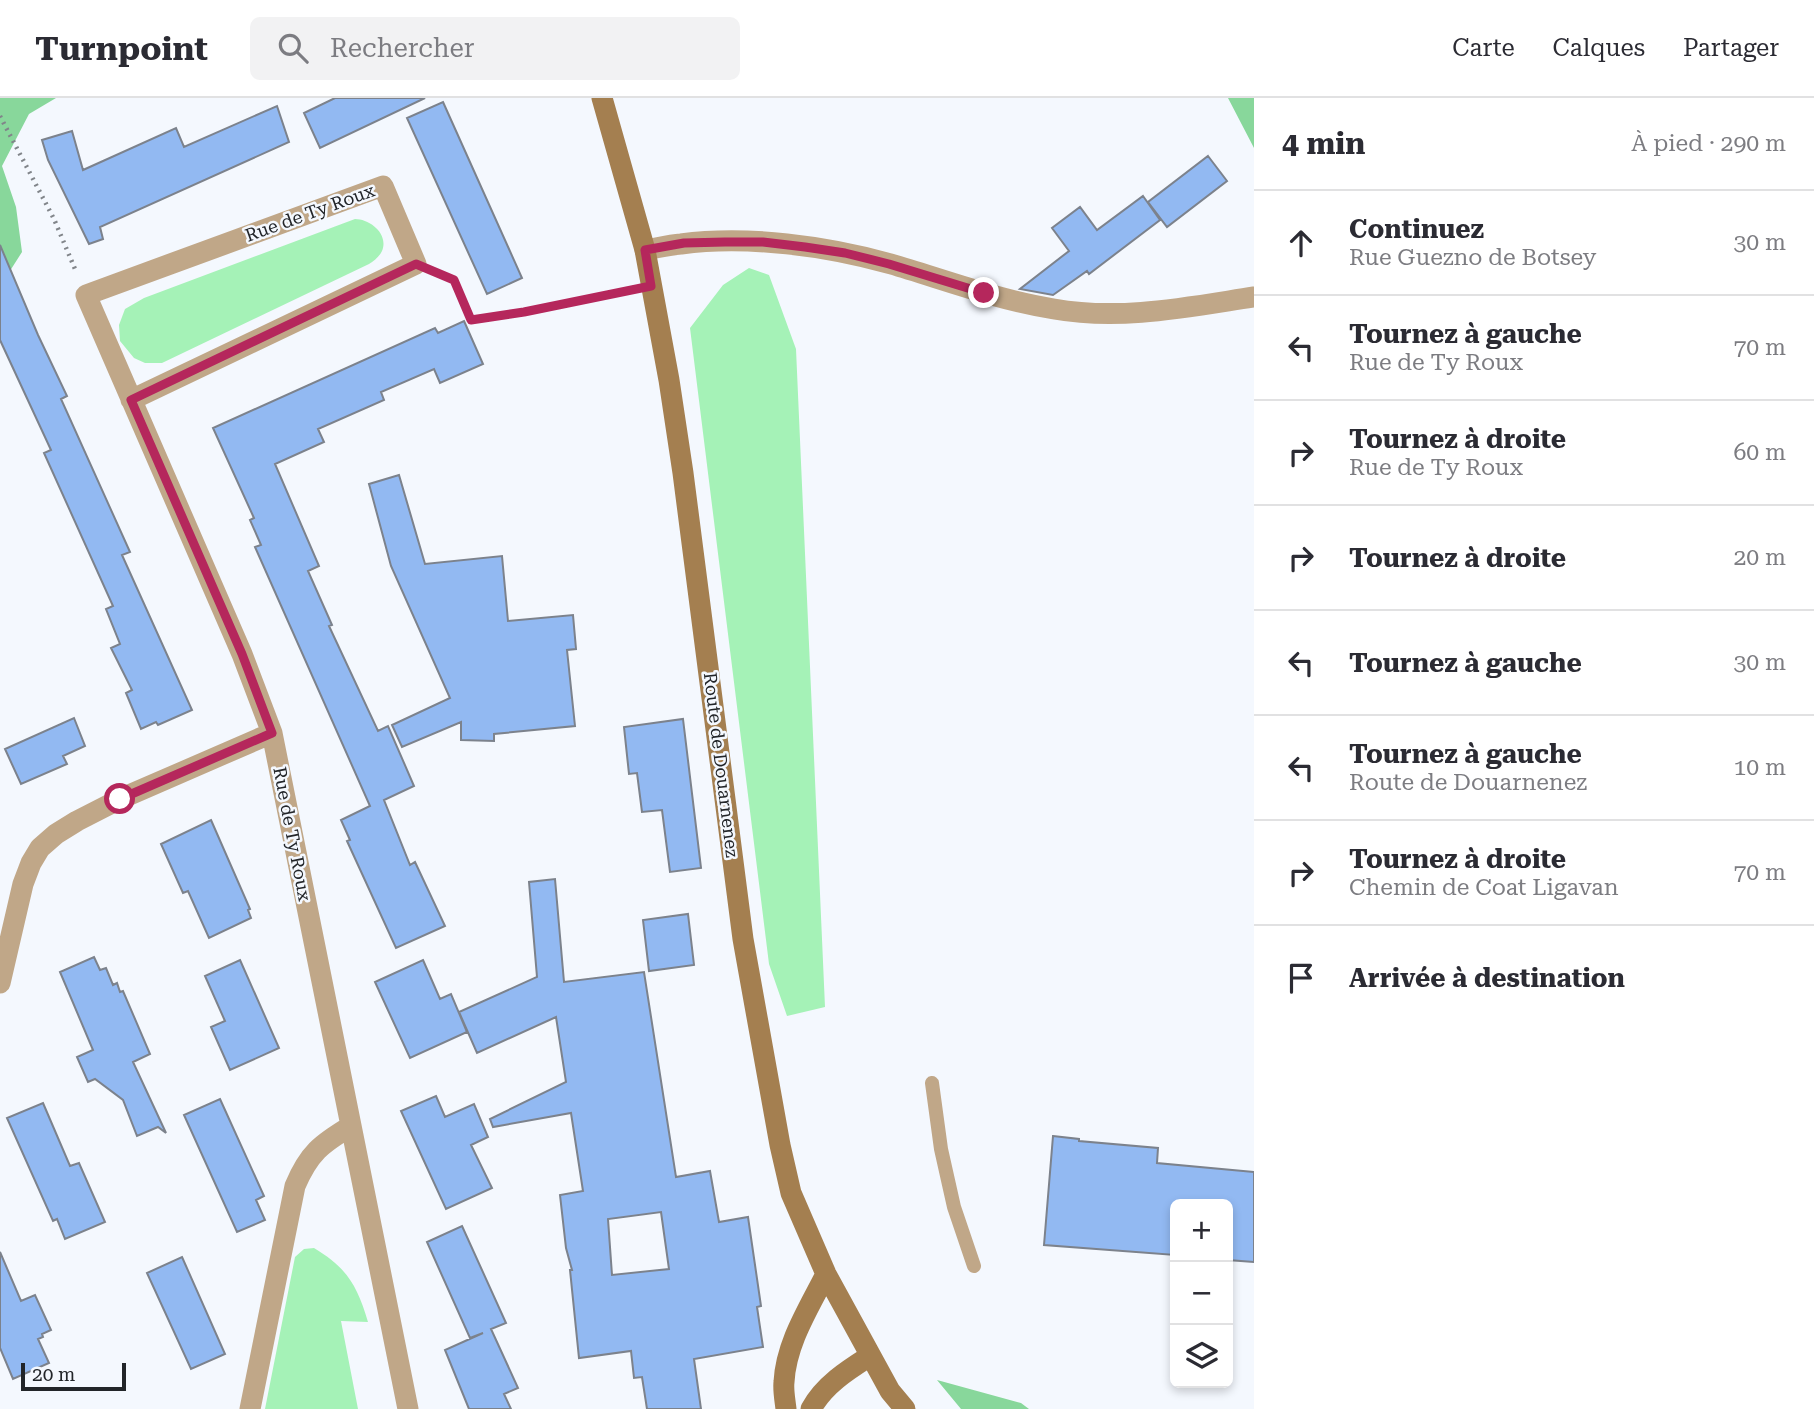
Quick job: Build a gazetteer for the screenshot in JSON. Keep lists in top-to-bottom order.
{
  "streets": {
    "main road": ["Route de Douarnenez"],
    "street": ["Rue de Ty Roux"]
  },
  "scale_bar": "20 m",
  "page": {
    "header": "Turnpoint",
    "search": "Rechercher",
    "nav": ["Carte", "Calques", "Partager"],
    "heading": ["4 min", "À pied · 290 m"],
    "list": [
      ["Continuez", "Rue Guezno de Botsey", "30 m"],
      ["Tournez à gauche", "Rue de Ty Roux", "70 m"],
      ["Tournez à droite", "Rue de Ty Roux", "60 m"],
      ["Tournez à droite", "20 m"],
      ["Tournez à gauche", "30 m"],
      ["Tournez à gauche", "Route de Douarnenez", "10 m"],
      ["Tournez à droite", "Chemin de Coat Ligavan", "70 m"],
      "Arrivée à destination"
    ],
    "map_buttons": ["+", "−"],
    "scale": "20 m"
  }
}
